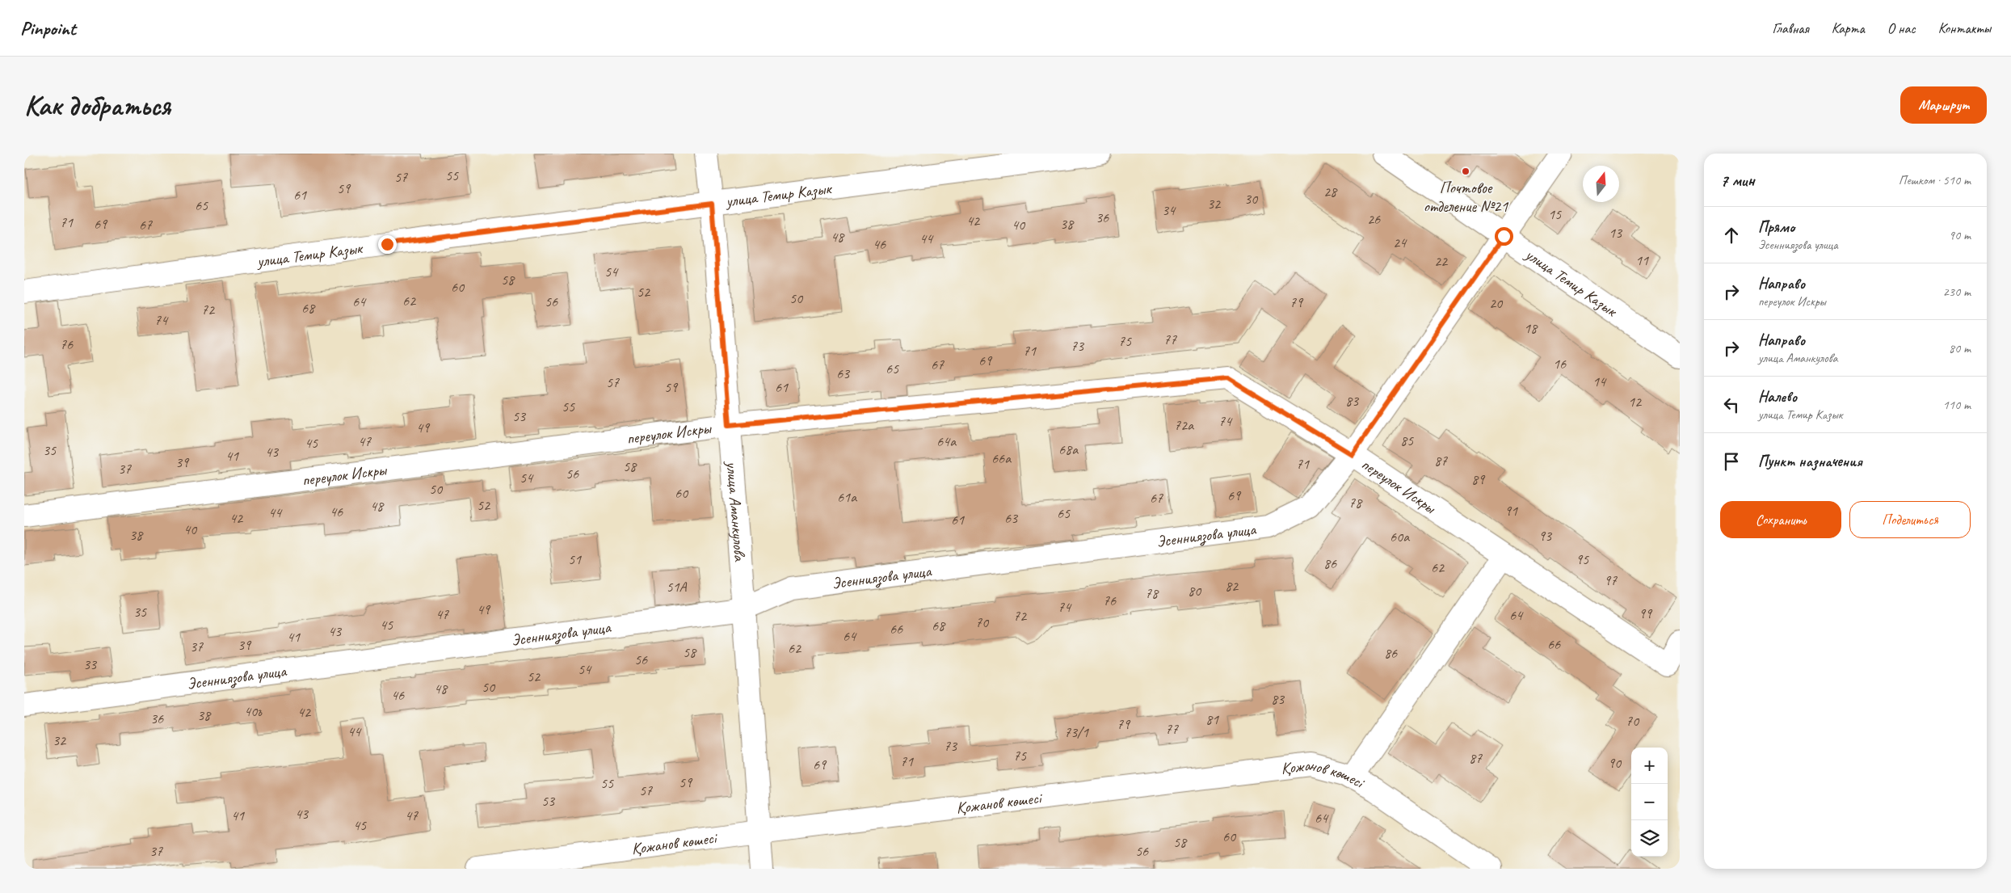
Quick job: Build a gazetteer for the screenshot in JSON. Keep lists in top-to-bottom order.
{
  "streets": {
    "street": [
      "улица Темир Казык",
      "переулок Искры",
      "улица Аманкулова",
      "Эсенниязова улица",
      "Қожанов көшесі"
    ]
  },
  "crossings": [
    ["улица Темир Казык", "улица Аманкулова"],
    ["улица Темир Казык", "Эсенниязова улица"],
    ["переулок Искры", "улица Аманкулова"],
    ["переулок Искры", "Эсенниязова улица"],
    ["улица Аманкулова", "Эсенниязова улица"],
    ["улица Аманкулова", "Қожанов көшесі"]
  ],
  "places": ["Почтовое отделение №21"],
  "house_numbers": [
    "55",
    "57",
    "59",
    "28",
    "61",
    "30",
    "32",
    "65",
    "34",
    "15",
    "36",
    "26",
    "42",
    "71",
    "69",
    "38",
    "67",
    "40",
    "13",
    "48",
    "44",
    "24",
    "46",
    "11",
    "22",
    "54",
    "58",
    "60",
    "52",
    "50",
    "62",
    "64",
    "56",
    "79",
    "20",
    "68",
    "72",
    "74",
    "18",
    "77",
    "75",
    "76",
    "73",
    "71",
    "69",
    "16",
    "67",
    "65",
    "63",
    "14",
    "57",
    "59",
    "61",
    "83",
    "12",
    "55",
    "53",
    "74",
    "72а",
    "49",
    "85",
    "47",
    "64а",
    "45",
    "68а",
    "35",
    "43",
    "41",
    "66а",
    "87",
    "39",
    "71",
    "58",
    "37",
    "56",
    "54",
    "89",
    "50",
    "60",
    "69",
    "61а",
    "67",
    "78",
    "52",
    "48",
    "91",
    "46",
    "44",
    "65",
    "42",
    "63",
    "61",
    "40",
    "38",
    "93",
    "60а",
    "51",
    "95",
    "86",
    "62",
    "97",
    "82",
    "51А",
    "80",
    "78",
    "76",
    "74",
    "49",
    "35",
    "99",
    "47",
    "64",
    "72",
    "70",
    "45",
    "68",
    "66",
    "43",
    "64",
    "41",
    "66",
    "39",
    "37",
    "62",
    "58",
    "86",
    "56",
    "33",
    "54",
    "52",
    "50",
    "48",
    "46",
    "83",
    "40ъ",
    "42",
    "38",
    "36",
    "81",
    "70",
    "79",
    "77",
    "44",
    "73/1",
    "32",
    "73",
    "75",
    "87",
    "71",
    "90",
    "69",
    "59",
    "55",
    "57",
    "53",
    "43",
    "41",
    "47",
    "64",
    "45",
    "60",
    "58",
    "37",
    "56"
  ],
  "north": "top",
  "page": {
    "header": "Pinpoint",
    "nav": [
      "Главная",
      "Карта",
      "О нас",
      "Контакты"
    ],
    "buttons": [
      "Маршрут",
      ["Сохранить", "Поделиться"]
    ],
    "title": "Как добраться",
    "heading": ["7 мин", "Пешком · 510 m"],
    "list": [
      ["Прямо", "Эсенниязова улица", "90 m"],
      ["Направо", "переулок Искры", "230 m"],
      ["Направо", "улица Аманкулова", "80 m"],
      ["Налево", "улица Темир Казык", "110 m"],
      "Пункт назначения"
    ],
    "map_buttons": ["+", "−"]
  }
}
